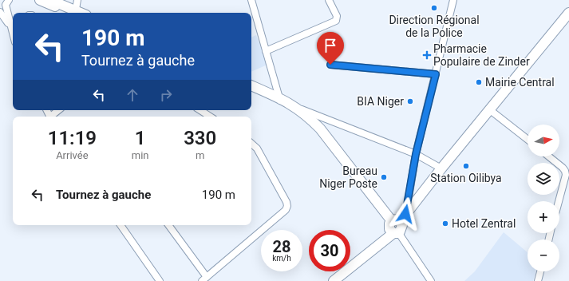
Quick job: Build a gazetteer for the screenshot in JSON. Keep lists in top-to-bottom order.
{
  "places": {
    "other": [
      "Direction Régional de la Police",
      "Mairie Central",
      "BIA Niger",
      "Station Oilibya",
      "Bureau Niger Poste",
      "Hotel Zentral"
    ],
    "health": ["Pharmacie Populaire de Zinder"]
  },
  "north": "right",
  "page": {
    "turn": ["190 m", "Tournez à gauche"],
    "eta": [
      "11:19",
      "Arrivée",
      "1",
      "min",
      "330",
      "m"
    ],
    "map_buttons": ["+", "−"],
    "list": [
      {
        "name": "Tournez à gauche",
        "value": "190 m"
      }
    ],
    "speed": "28 km/h",
    "limit": "30"
  }
}
